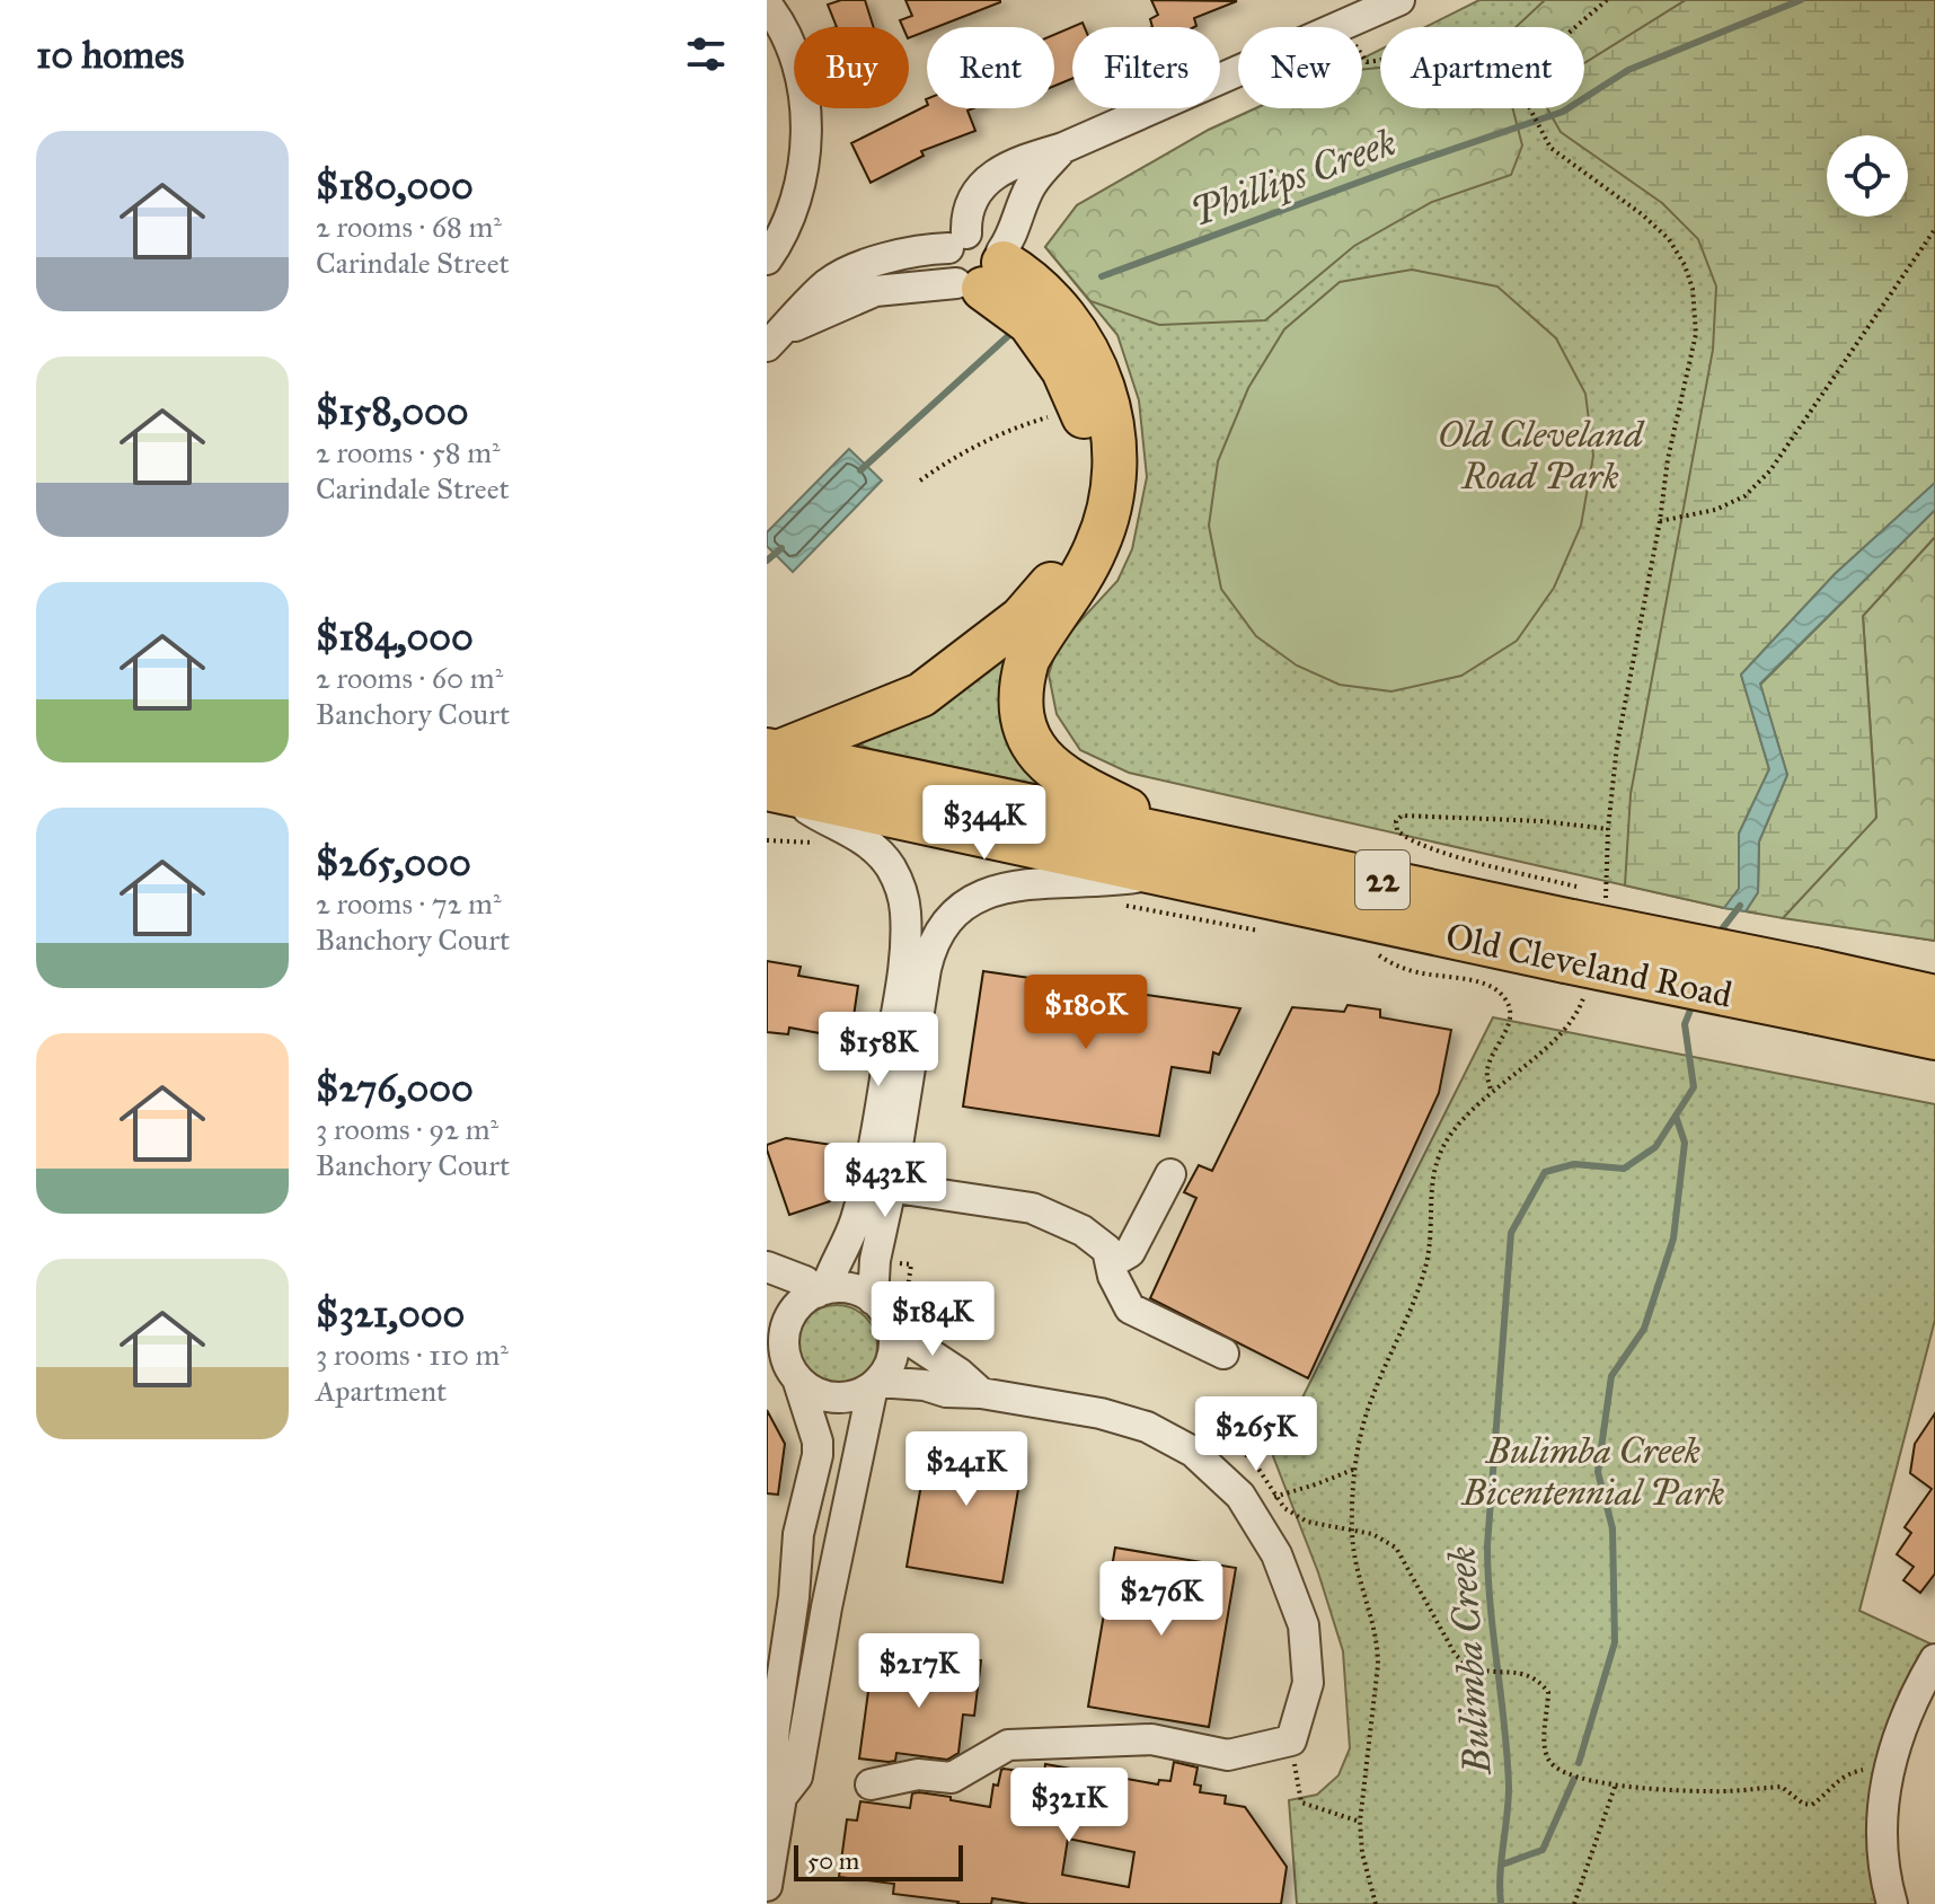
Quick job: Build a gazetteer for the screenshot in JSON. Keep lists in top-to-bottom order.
{
  "streets": {
    "highway": ["22", "Old Cleveland Road"]
  },
  "water": ["Phillips Creek", "Bulimba Creek"],
  "parks": ["Old Cleveland Road Park", "Bulimba Creek Bicentennial Park"],
  "scale_bar": "50 m",
  "page": {
    "heading": "10 homes",
    "chip": [
      "Buy",
      "Rent",
      "Filters",
      "New",
      "Apartment"
    ],
    "list": [
      {
        "name": "$180,000",
        "note": "2 rooms · 68 m² · Carindale Street"
      },
      {
        "name": "$158,000",
        "note": "2 rooms · 58 m² · Carindale Street"
      },
      {
        "name": "$184,000",
        "note": "2 rooms · 60 m² · Banchory Court"
      },
      {
        "name": "$265,000",
        "note": "2 rooms · 72 m² · Banchory Court"
      },
      {
        "name": "$276,000",
        "note": "3 rooms · 92 m² · Banchory Court"
      },
      {
        "name": "$321,000",
        "note": "3 rooms · 110 m² · Apartment"
      }
    ],
    "price": [
      "$344K",
      "$180K",
      "$158K",
      "$432K",
      "$184K",
      "$265K",
      "$241K",
      "$276K",
      "$217K",
      "$321K"
    ],
    "scale": "50 m"
  }
}
